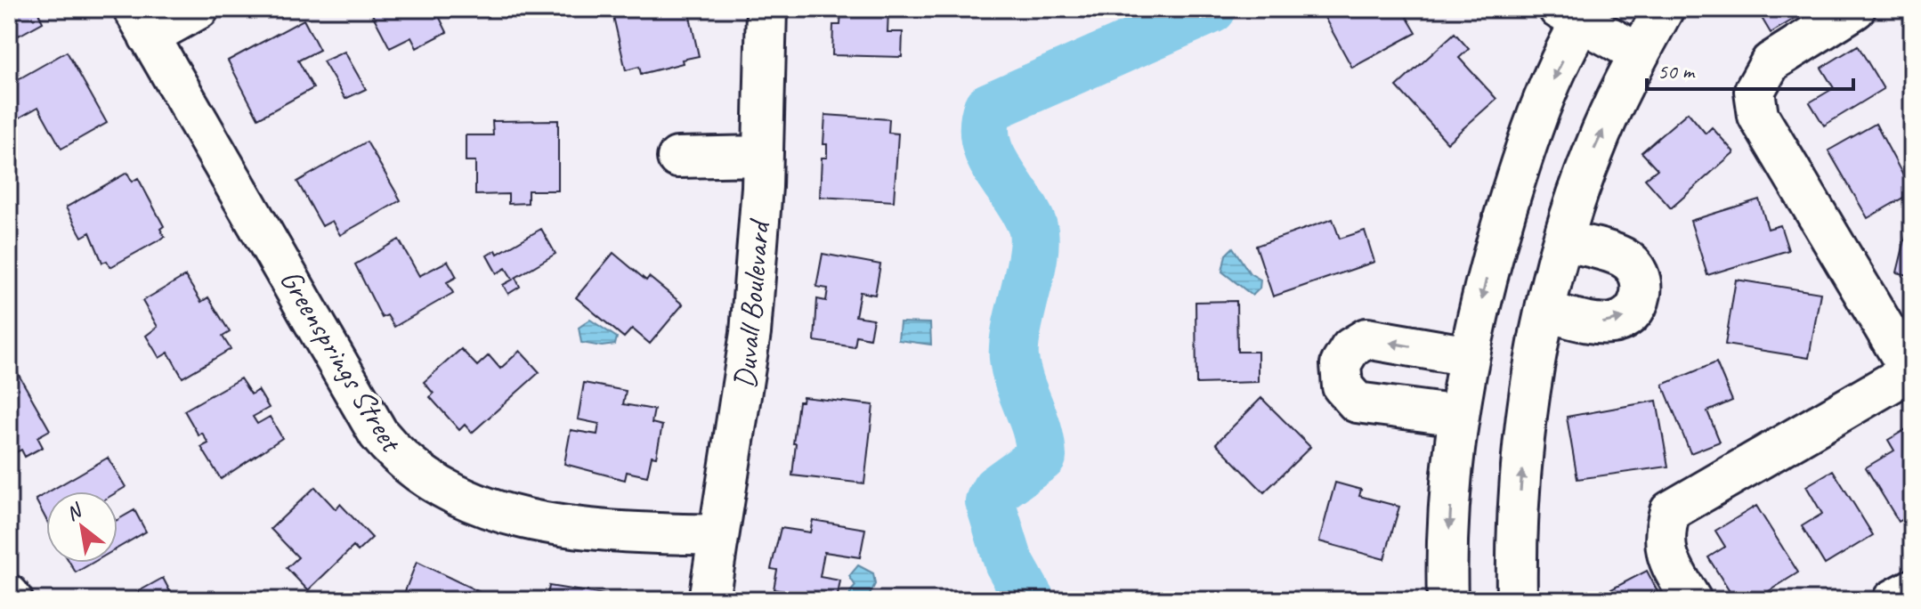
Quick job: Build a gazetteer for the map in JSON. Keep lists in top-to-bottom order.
{
  "streets": {
    "street": ["Duvall Boulevard", "Greensprings Street"]
  },
  "crossings": [
    ["Duvall Boulevard", "Greensprings Street"]
  ],
  "scale_bar": "50 m",
  "north": "top left"
}
